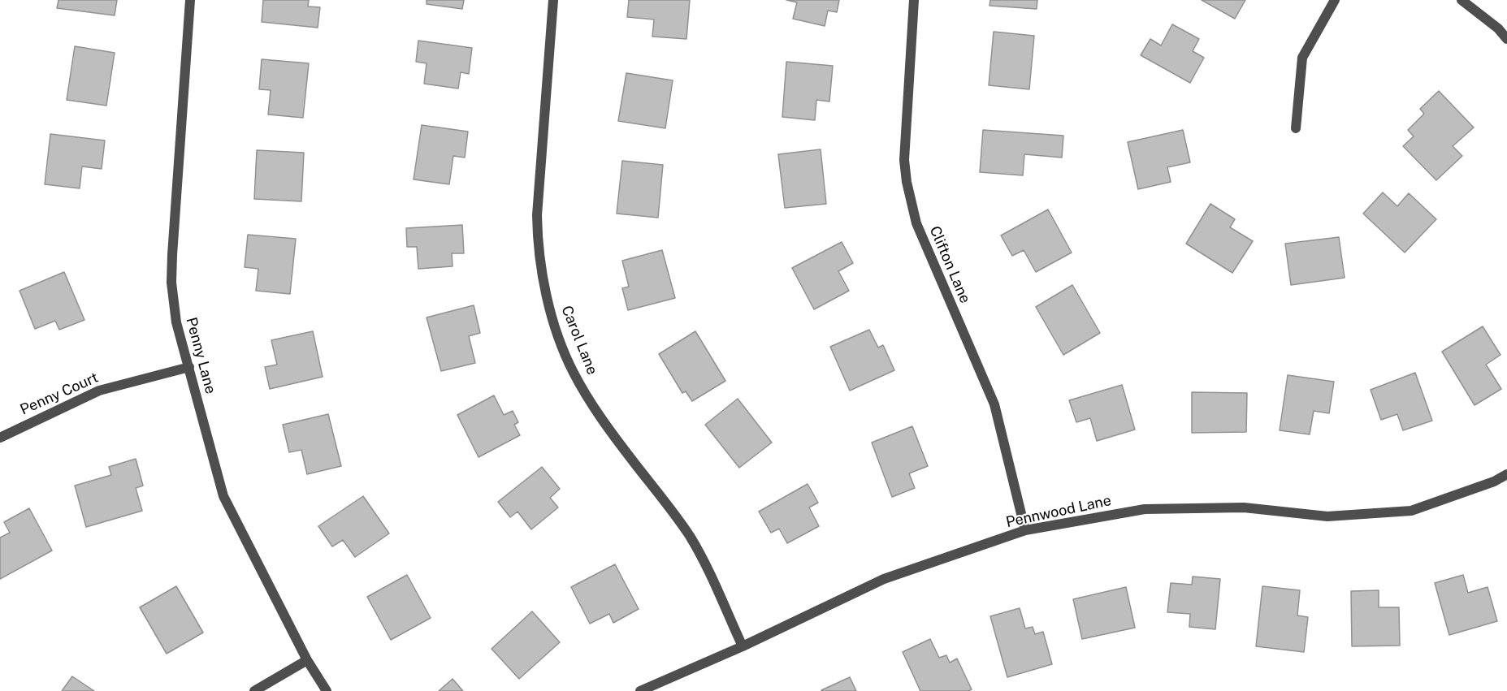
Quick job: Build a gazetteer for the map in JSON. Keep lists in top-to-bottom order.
{
  "streets": {
    "street": [
      "Clifton Lane",
      "Carol Lane",
      "Penny Lane",
      "Penny Court",
      "Pennwood Lane"
    ]
  },
  "crossings": [
    ["Clifton Lane", "Pennwood Lane"],
    ["Carol Lane", "Pennwood Lane"],
    ["Penny Lane", "Penny Court"]
  ]
}
